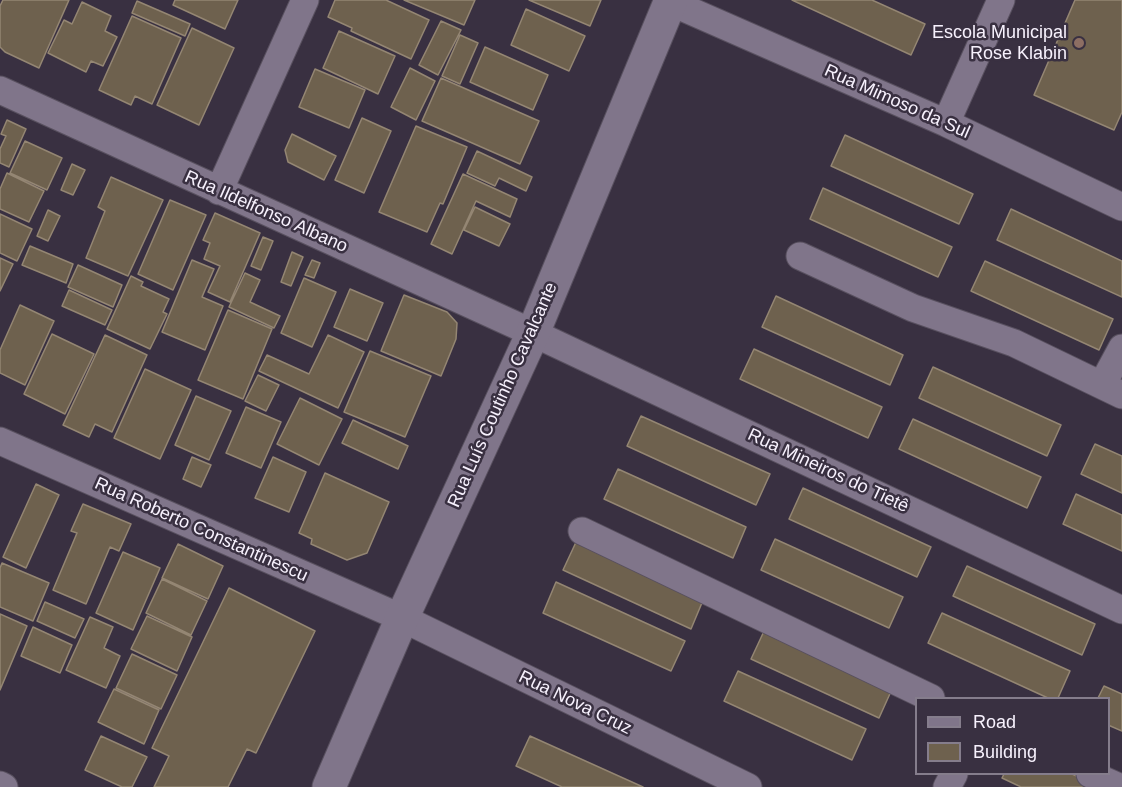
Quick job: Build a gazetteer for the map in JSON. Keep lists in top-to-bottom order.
{
  "streets": {
    "main road": ["Rua Luís Coutinho Cavalcante"],
    "street": [
      "Rua Mimoso da Sul",
      "Rua Ildelfonso Albano",
      "Rua Mineiros do Tietê",
      "Rua Roberto Constantinescu",
      "Rua Nova Cruz"
    ]
  },
  "crossings": [
    ["Rua Mimoso da Sul", "Rua Luís Coutinho Cavalcante"],
    ["Rua Ildelfonso Albano", "Rua Luís Coutinho Cavalcante"],
    ["Rua Ildelfonso Albano", "Rua Mineiros do Tietê"],
    ["Rua Luís Coutinho Cavalcante", "Rua Mineiros do Tietê"],
    ["Rua Luís Coutinho Cavalcante", "Rua Roberto Constantinescu"],
    ["Rua Luís Coutinho Cavalcante", "Rua Nova Cruz"],
    ["Rua Roberto Constantinescu", "Rua Nova Cruz"]
  ],
  "places": ["Escola Municipal Rose Klabin"],
  "legend": ["Road", "Building"]
}
